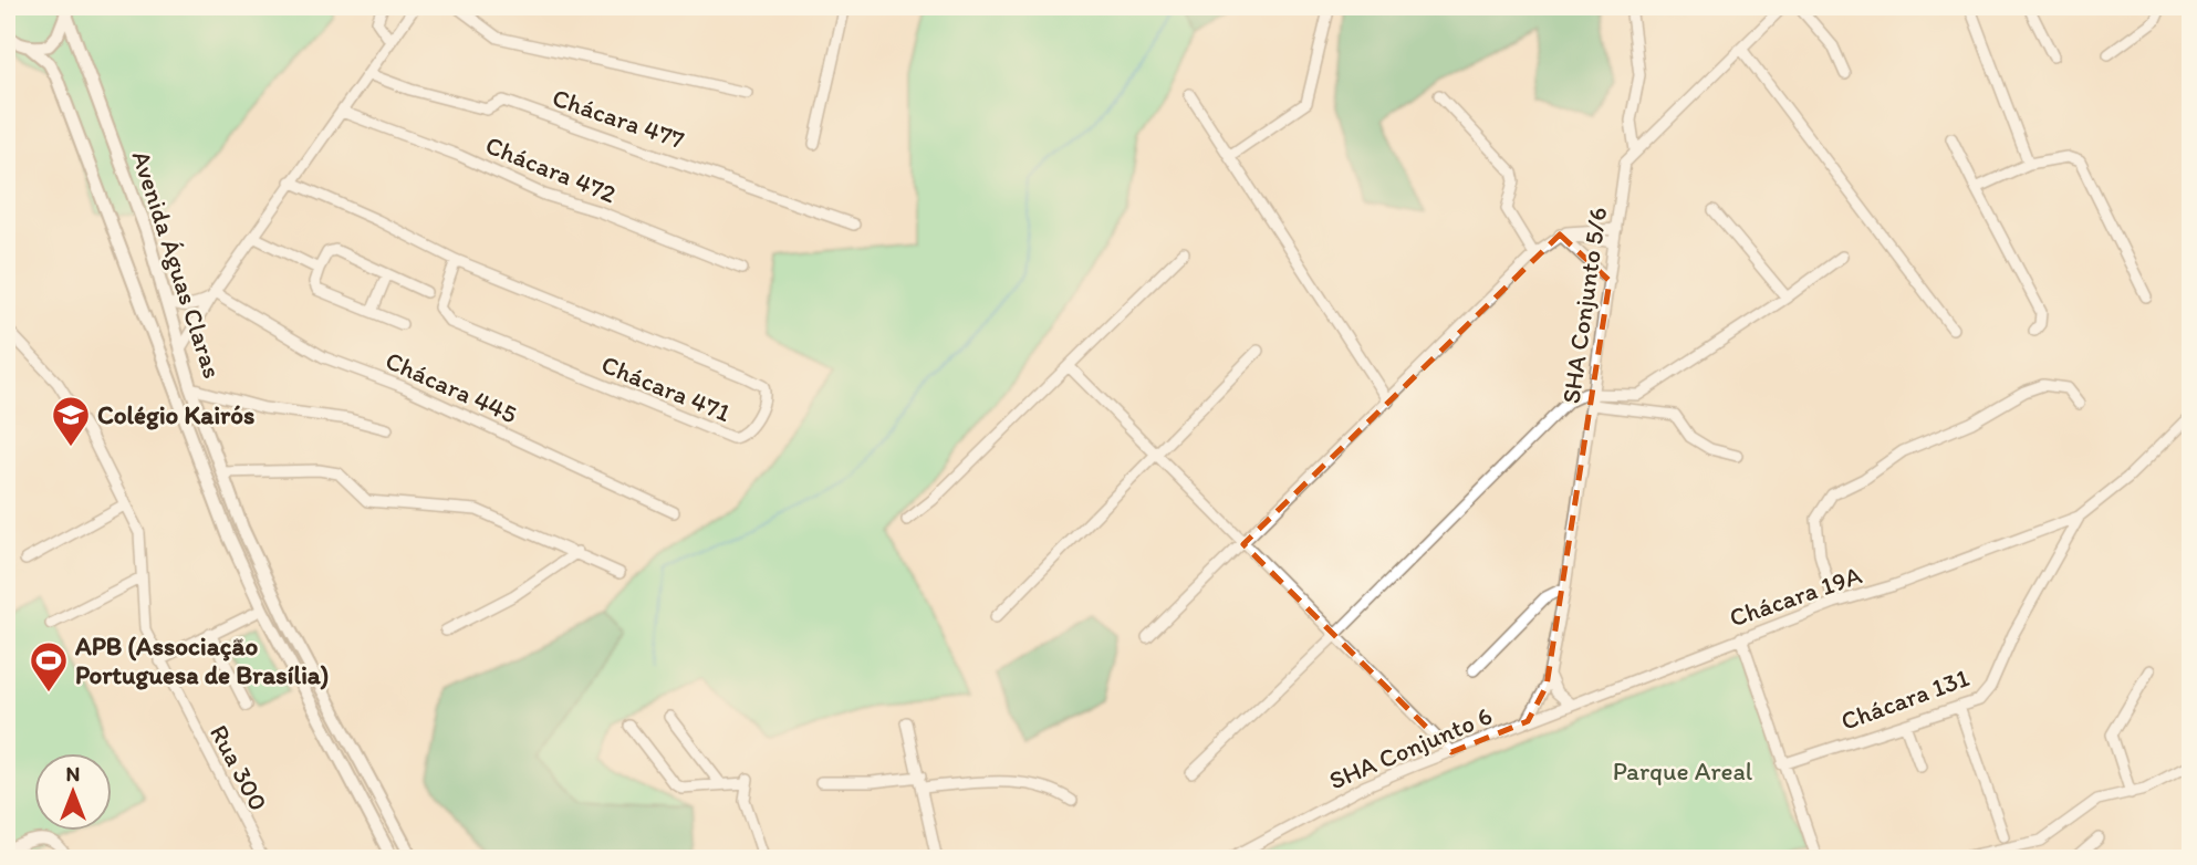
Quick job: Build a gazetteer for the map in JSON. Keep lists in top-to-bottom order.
{
  "streets": {
    "main road": ["Avenida Águas Claras"],
    "street": [
      "Chácara 477",
      "Chácara 472",
      "SHA Conjunto 5/6",
      "Chácara 445",
      "Chácara 471",
      "Chácara 19A",
      "Chácara 131",
      "SHA Conjunto 6",
      "Rua 300"
    ]
  },
  "crossings": [
    ["SHA Conjunto 5/6", "Chácara 19A"],
    ["SHA Conjunto 5/6", "SHA Conjunto 6"],
    ["Chácara 19A", "Chácara 131"],
    ["Chácara 19A", "SHA Conjunto 6"]
  ],
  "parks": ["Parque Areal"],
  "places": {
    "school or university": ["Colégio Kairós"],
    "sports": ["APB (Associação Portuguesa de Brasília)"]
  },
  "north": "top"
}
